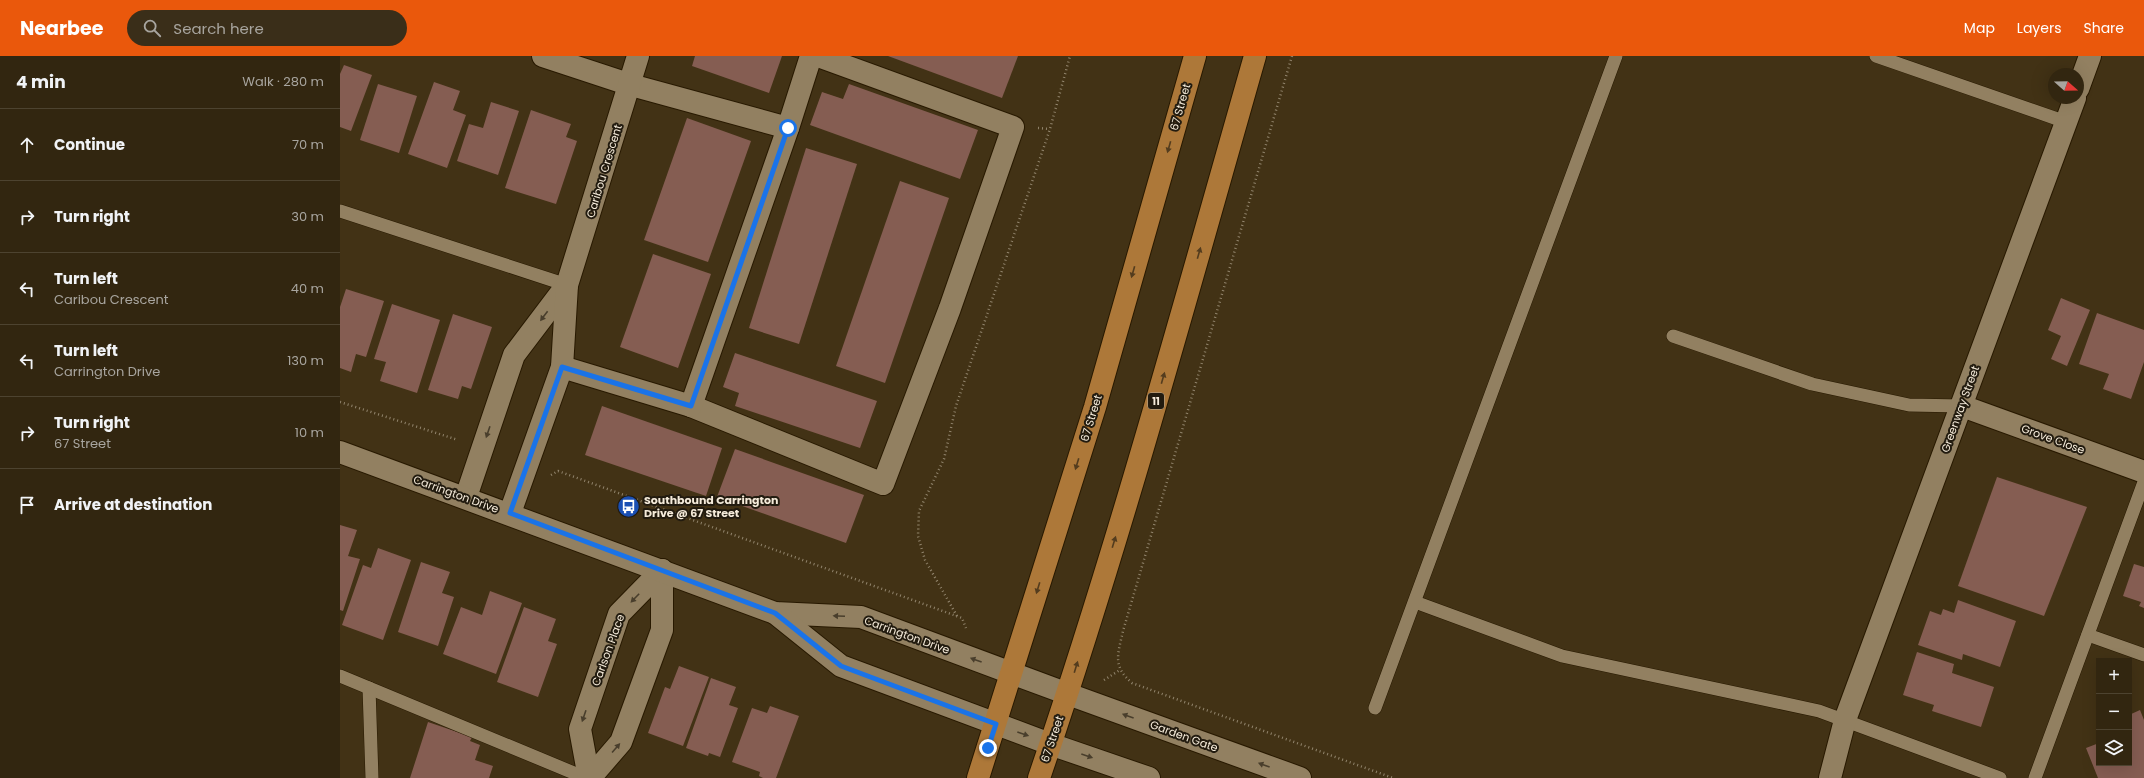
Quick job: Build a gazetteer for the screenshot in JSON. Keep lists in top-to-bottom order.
{
  "streets": {
    "main road": ["67 Street", "11"],
    "street": [
      "Caribou Crescent",
      "Greenway Street",
      "Grove Close",
      "Carrington Drive",
      "Carlson Place",
      "Garden Gate"
    ]
  },
  "crossings": [
    ["67 Street", "Carrington Drive"],
    ["67 Street", "Garden Gate"],
    ["Caribou Crescent", "Carrington Drive"],
    ["Greenway Street", "Grove Close"],
    ["Carrington Drive", "Carlson Place"],
    ["Carrington Drive", "Garden Gate"]
  ],
  "places": {
    "bus stop": ["Southbound Carrington Drive @ 67 Street"]
  },
  "north": "right",
  "page": {
    "header": "Nearbee",
    "search": "Search here",
    "nav": ["Map", "Layers", "Share"],
    "heading": ["4 min", "Walk · 280 m"],
    "list": [
      ["Continue", "70 m"],
      ["Turn right", "30 m"],
      ["Turn left", "Caribou Crescent", "40 m"],
      ["Turn left", "Carrington Drive", "130 m"],
      ["Turn right", "67 Street", "10 m"],
      "Arrive at destination"
    ],
    "map_buttons": ["+", "−"]
  }
}
